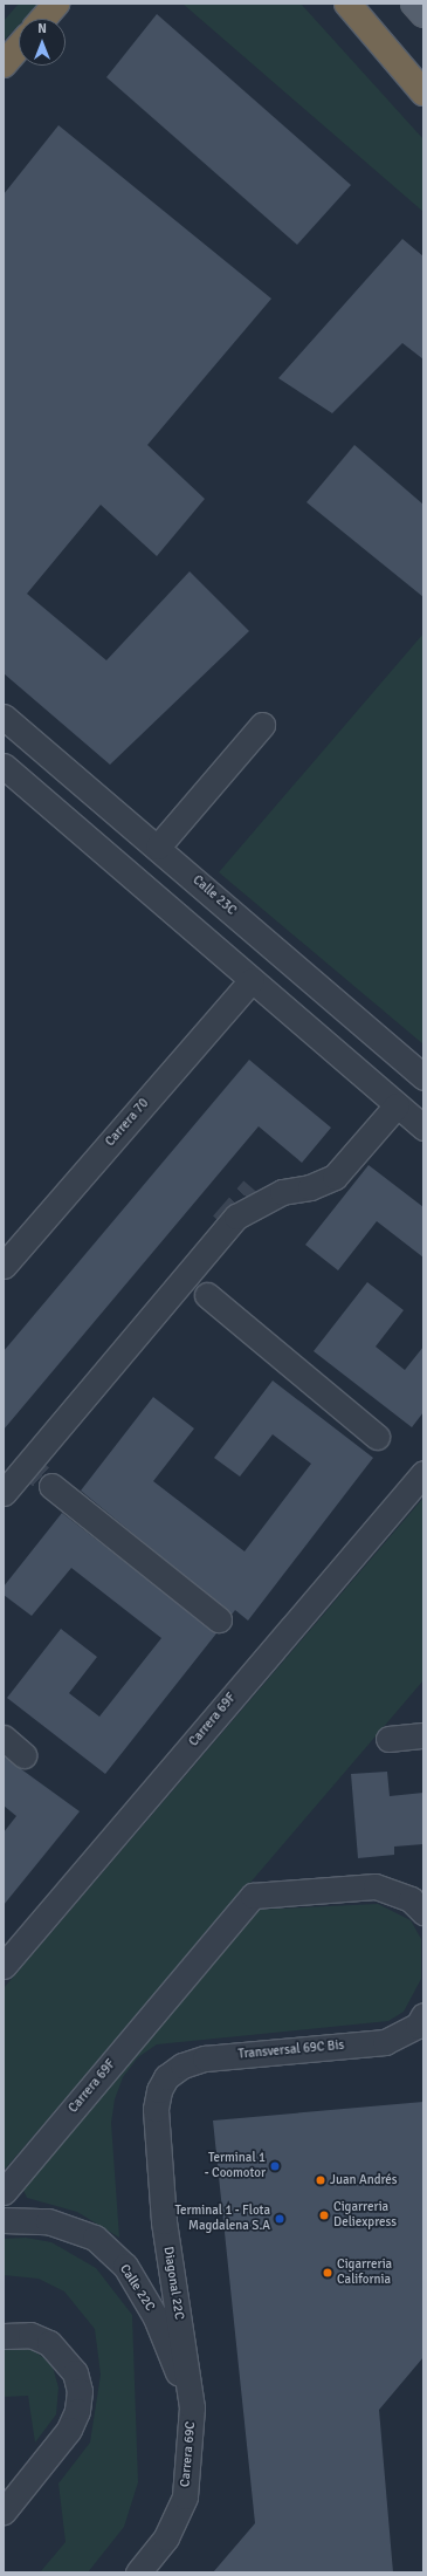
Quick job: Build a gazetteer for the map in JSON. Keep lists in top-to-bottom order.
{
  "streets": {
    "street": [
      "Calle 23C",
      "Carrera 70",
      "Carrera 69F",
      "Transversal 69C Bis",
      "Diagonal 22C",
      "Calle 22C",
      "Carrera 69C"
    ]
  },
  "crossings": [
    ["Transversal 69C Bis", "Diagonal 22C"],
    ["Diagonal 22C", "Calle 22C"],
    ["Diagonal 22C", "Carrera 69C"],
    ["Calle 22C", "Carrera 69C"]
  ],
  "places": [
    "Terminal 1 - Coomotor",
    "Juan Andrés",
    "Cigarreria Deliexpress",
    "Terminal 1 - Flota Magdalena S.A",
    "Cigarreria California"
  ],
  "north": "top"
}
